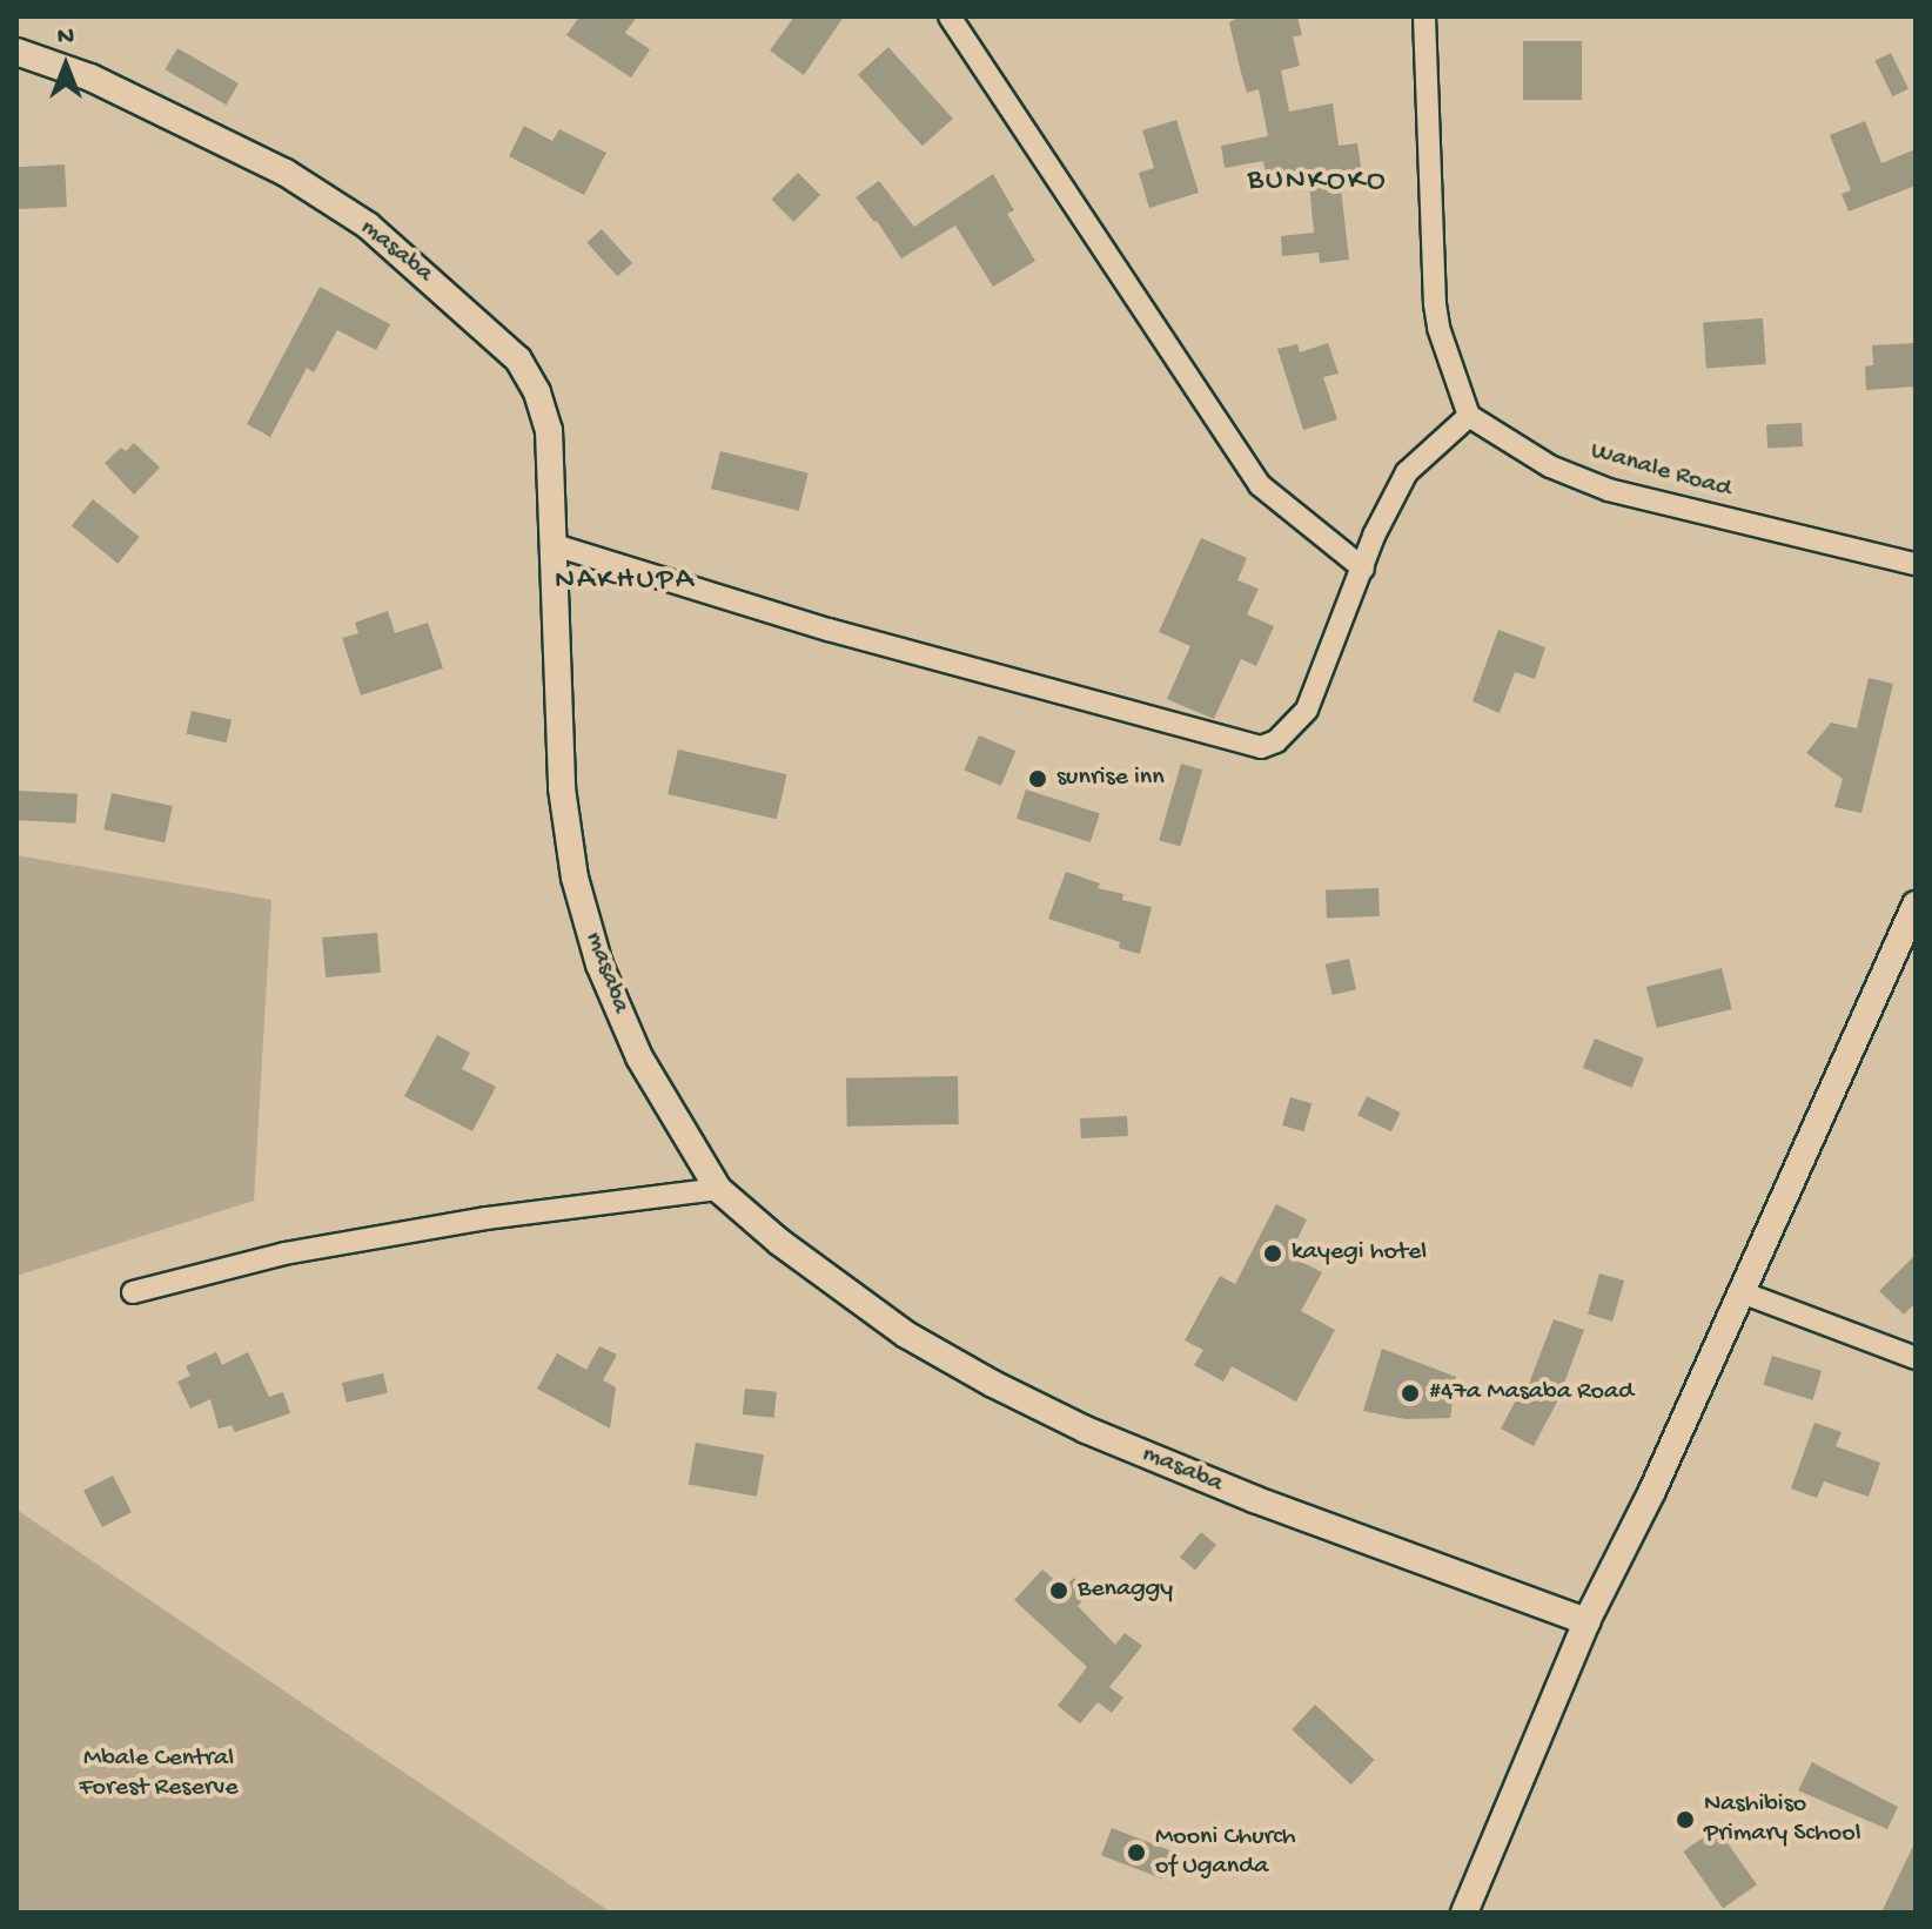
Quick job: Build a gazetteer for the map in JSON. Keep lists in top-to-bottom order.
{
  "streets": {
    "street": ["masaba", "Wanale Road"]
  },
  "districts": ["BUNKOKO", "NAKHUPA"],
  "parks": ["Mbale Central Forest Reserve"],
  "places": [
    "sunrise inn",
    "kayegi hotel",
    "#47a Masaba Road",
    "Benaggy",
    "Nashibiso Primary School",
    "Mooni Church of Uganda"
  ],
  "north": "top"
}
